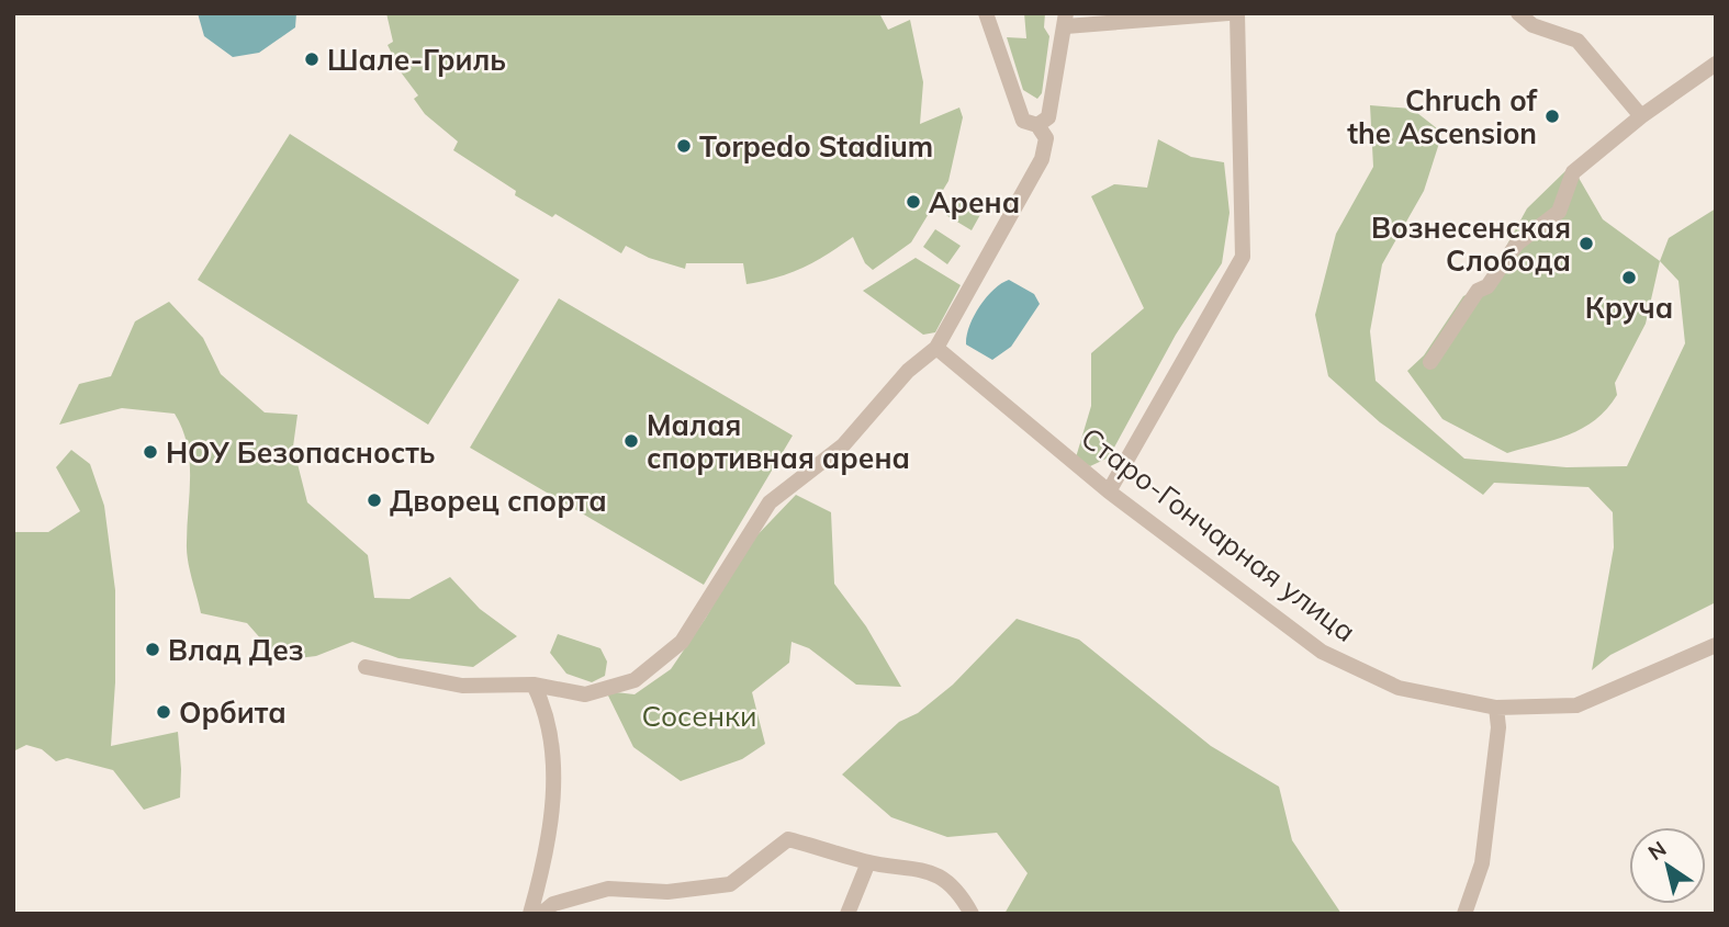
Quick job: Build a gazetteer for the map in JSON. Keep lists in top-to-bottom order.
{
  "streets": {
    "street": ["Старо-Гончарная улица"]
  },
  "parks": ["Сосенки"],
  "places": [
    "Шале-Гриль",
    "Chruch of the Ascension",
    "Torpedo Stadium",
    "Арена",
    "Вознесенская Слобода",
    "Круча",
    "Малая спортивная арена",
    "НОУ Безопасность",
    "Дворец спорта",
    "Влад Дез",
    "Орбита"
  ],
  "north": "top left"
}
